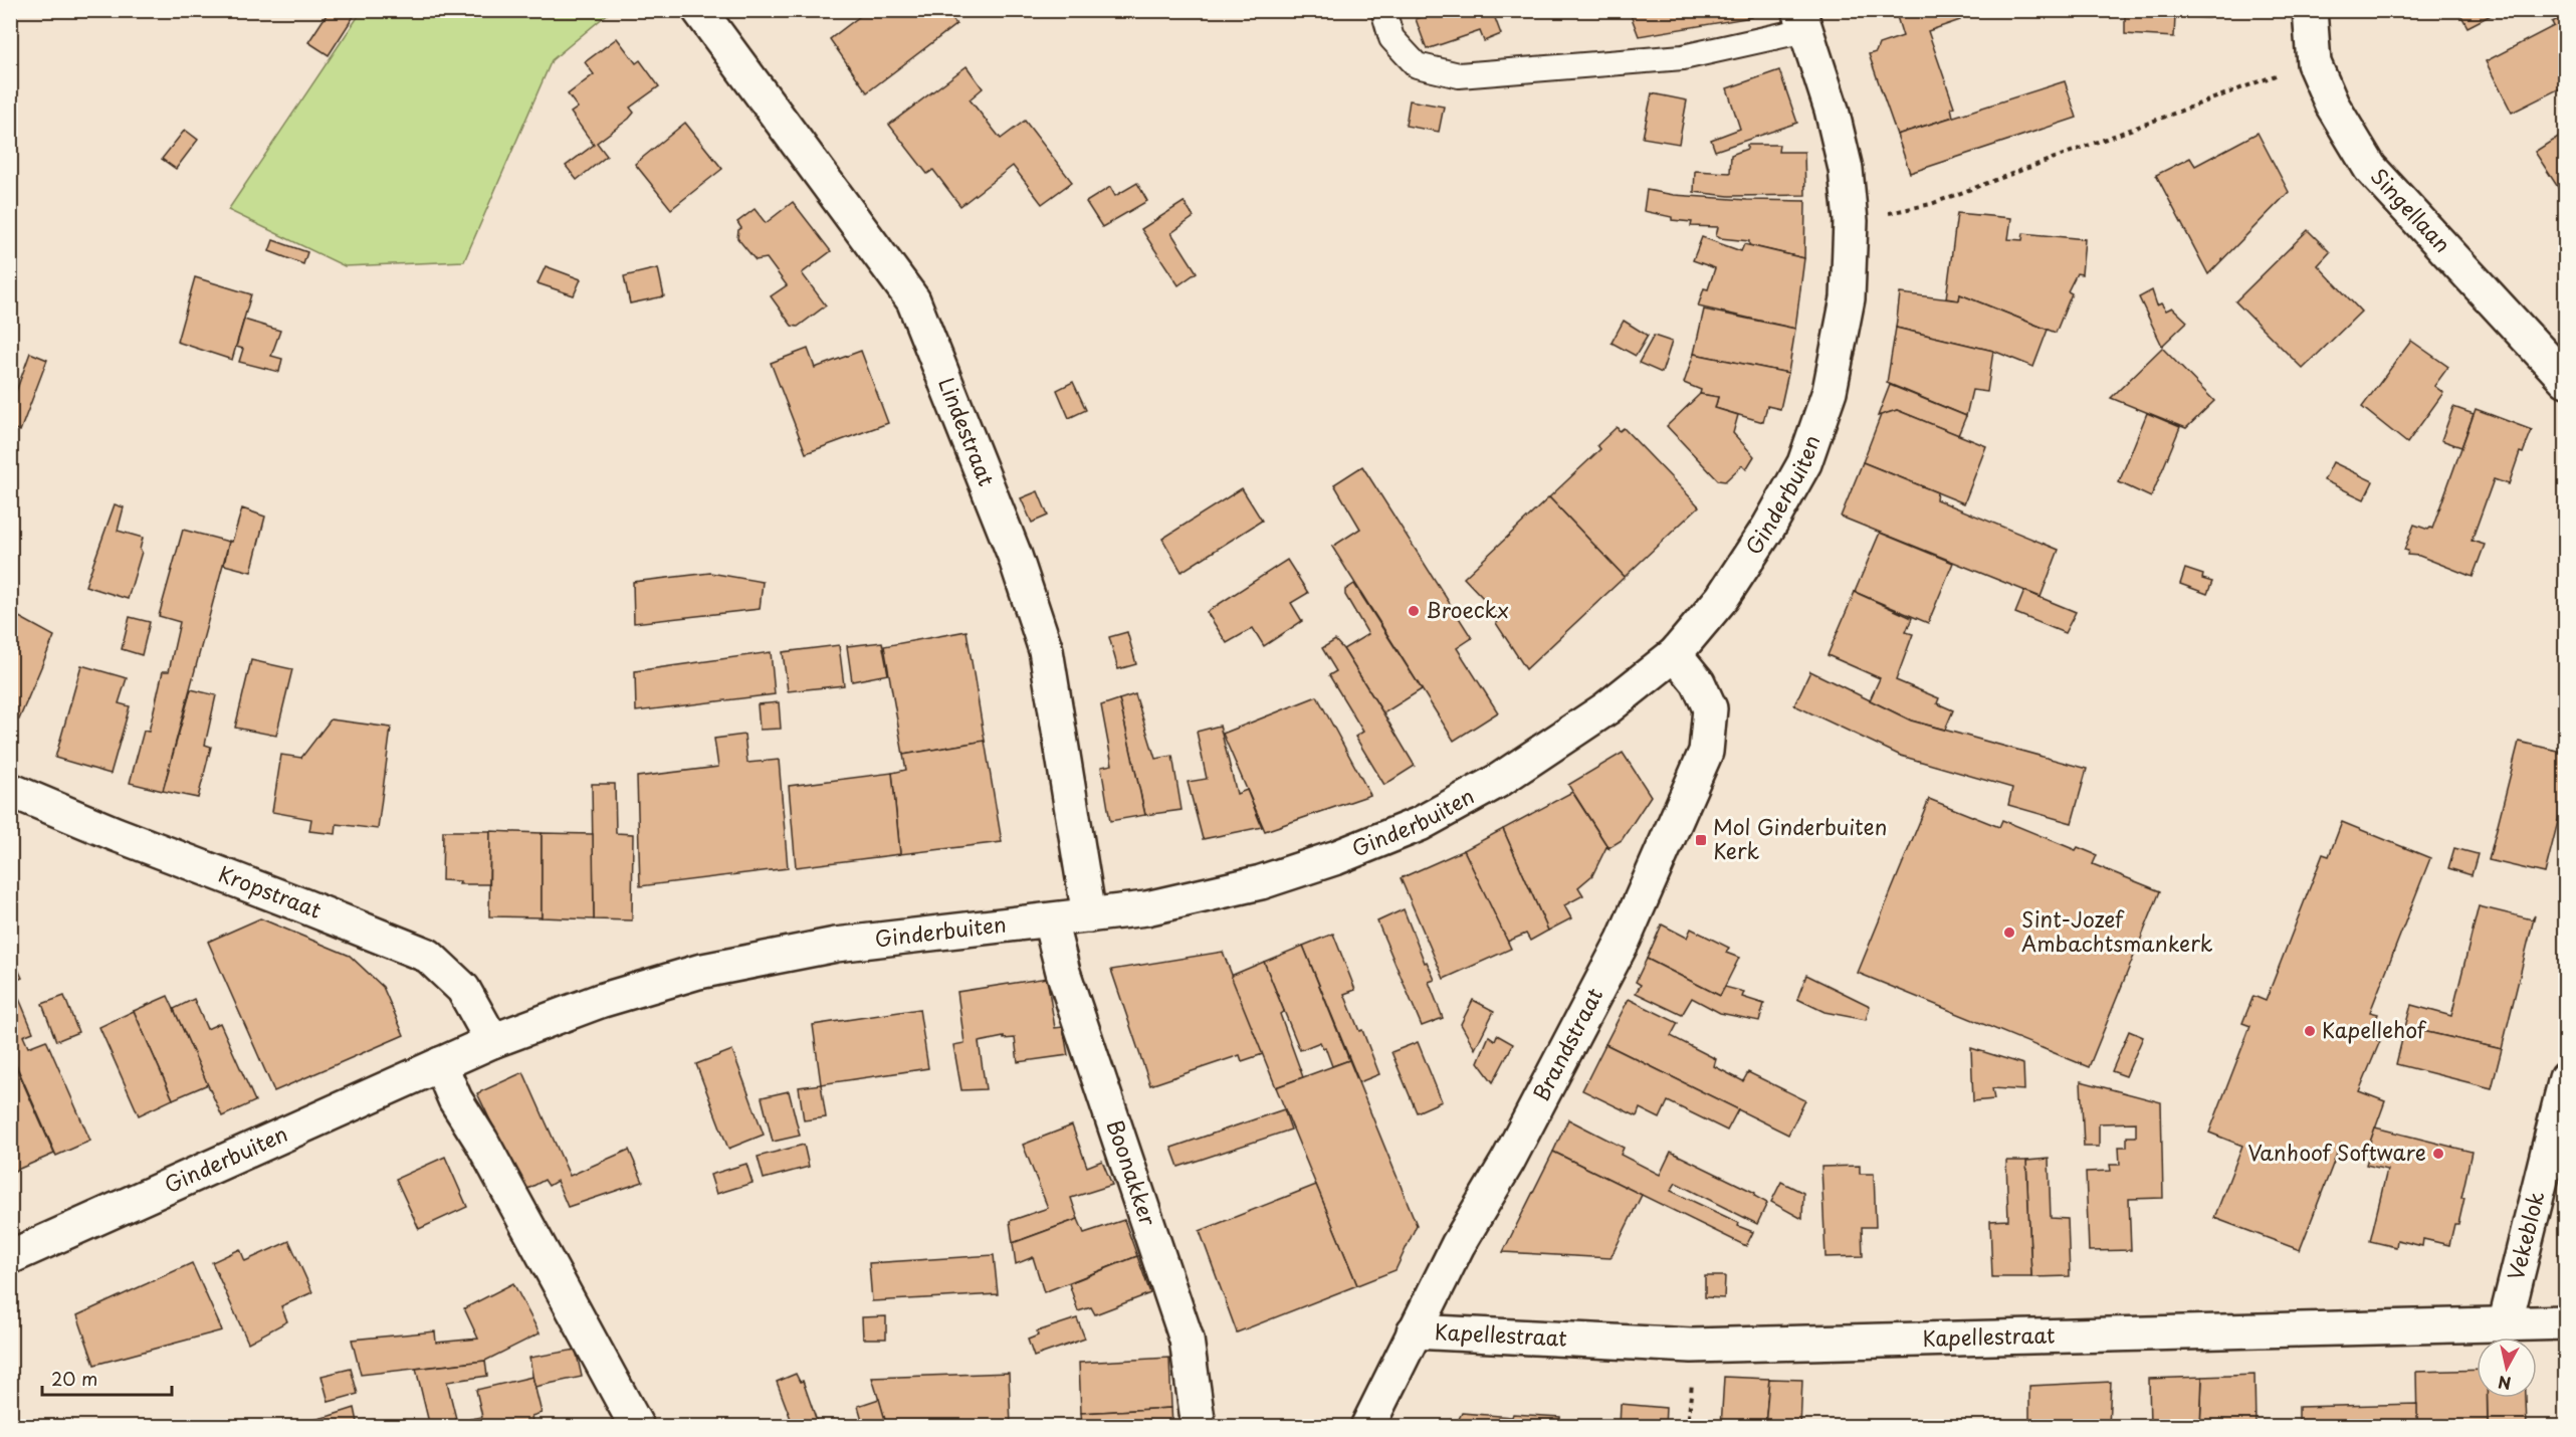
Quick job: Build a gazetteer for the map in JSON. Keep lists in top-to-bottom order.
{
  "streets": {
    "street": [
      "Singellaan",
      "Lindestraat",
      "Ginderbuiten",
      "Kropstraat",
      "Brandstraat",
      "Boonakker",
      "Vekeblok",
      "Kapellestraat"
    ]
  },
  "crossings": [
    ["Lindestraat", "Ginderbuiten"],
    ["Ginderbuiten", "Kropstraat"],
    ["Ginderbuiten", "Brandstraat"],
    ["Ginderbuiten", "Boonakker"],
    ["Brandstraat", "Kapellestraat"],
    ["Vekeblok", "Kapellestraat"]
  ],
  "places": {
    "other": [
      "Broeckx",
      "Sint-Jozef Ambachtsmankerk",
      "Kapellehof",
      "Vanhoof Software"
    ],
    "transit": ["Mol Ginderbuiten Kerk"]
  },
  "scale_bar": "20 m",
  "north": "bottom"
}
